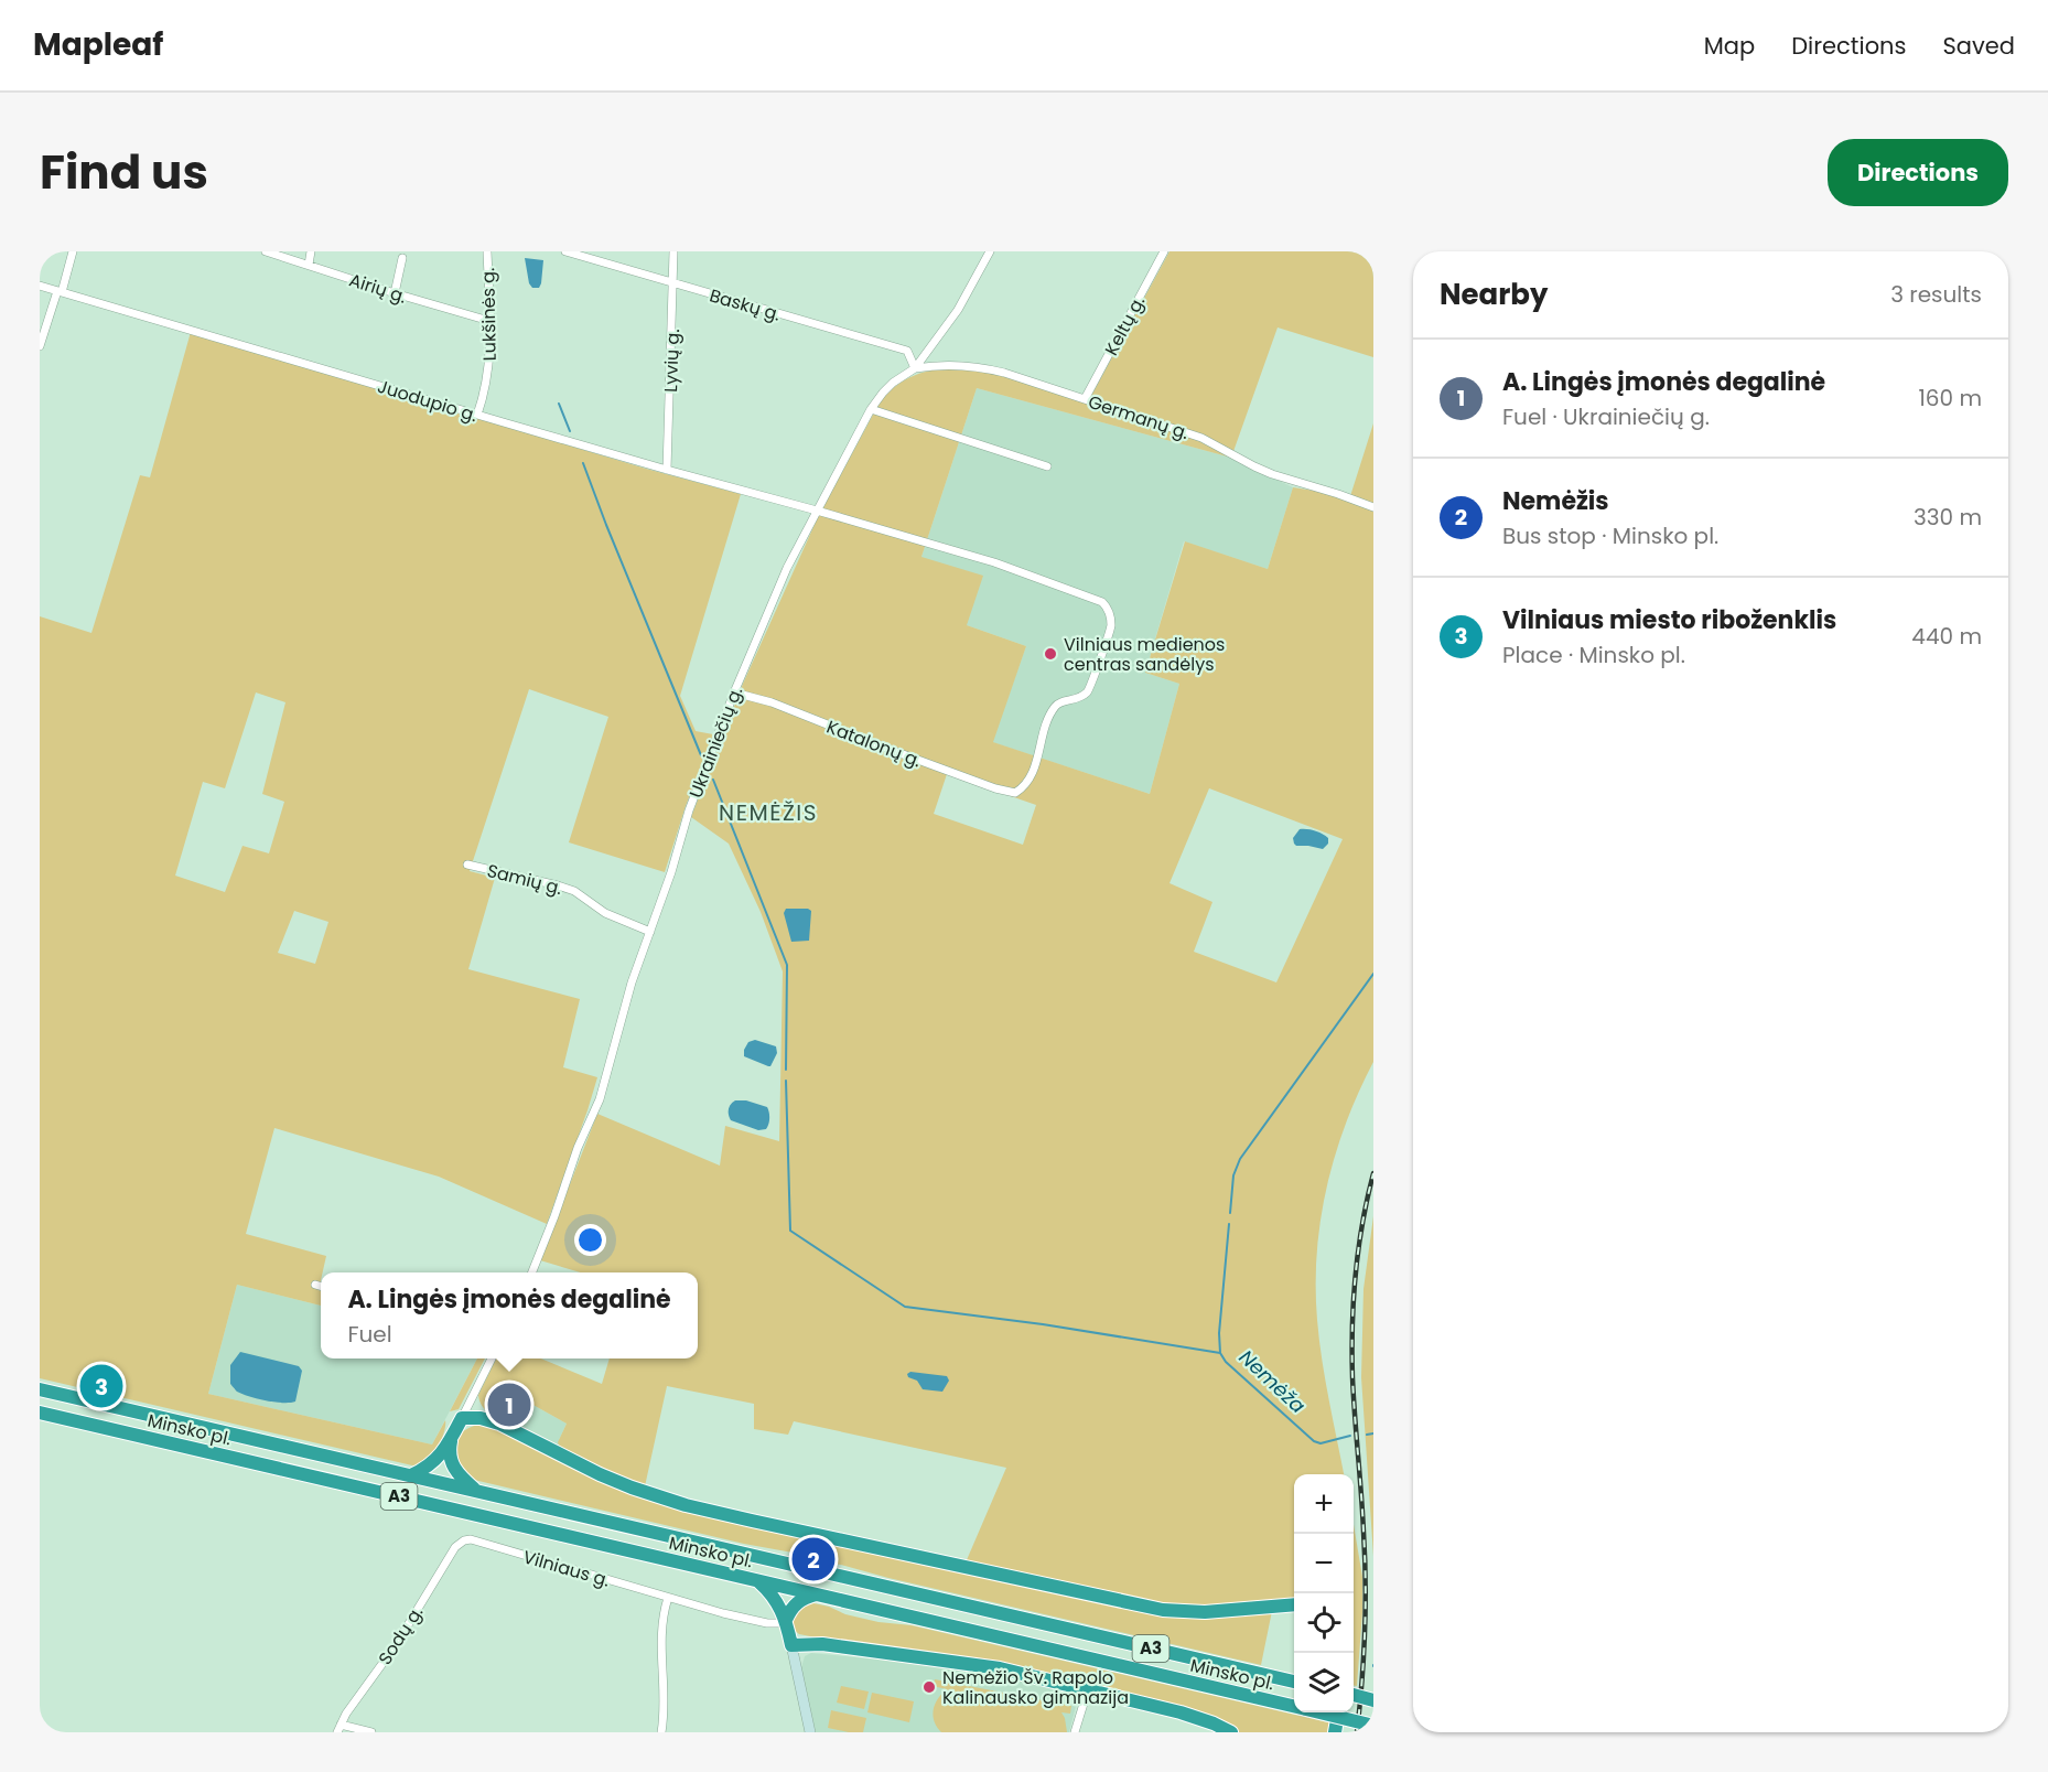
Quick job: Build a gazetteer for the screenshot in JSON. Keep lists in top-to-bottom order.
{
  "streets": {
    "highway": ["Minsko pl.", "A3"],
    "street": [
      "Airių g.",
      "Baskų g.",
      "Lukšinės g.",
      "Keltų g.",
      "Lyvių g.",
      "Juodupio g.",
      "Germanų g.",
      "Ukrainiečių g.",
      "Katalonų g.",
      "Samių g.",
      "Vilniaus g.",
      "Sodų g."
    ]
  },
  "crossings": [
    ["Airių g.", "Lukšinės g."],
    ["Baskų g.", "Lyvių g."],
    ["Baskų g.", "Germanų g."],
    ["Baskų g.", "Ukrainiečių g."],
    ["Lukšinės g.", "Juodupio g."],
    ["Keltų g.", "Germanų g."],
    ["Lyvių g.", "Juodupio g."],
    ["Juodupio g.", "Ukrainiečių g."],
    ["Juodupio g.", "Katalonų g."],
    ["Germanų g.", "Ukrainiečių g."],
    ["Ukrainiečių g.", "Katalonų g."],
    ["Ukrainiečių g.", "Samių g."],
    ["Vilniaus g.", "Sodų g."]
  ],
  "districts": ["NEMĖŽIS"],
  "water": ["Nemėža"],
  "places": ["Vilniaus medienos centras sandėlys", "Nemėžio Šv. Rapolo Kalinausko gimnazija"],
  "page": {
    "header": "Mapleaf",
    "nav": ["Map", "Directions", "Saved"],
    "title": "Find us",
    "buttons": "Directions",
    "heading": ["Nearby", "3 results"],
    "list": [
      {
        "mark": "1",
        "name": "A. Lingės įmonės degalinė",
        "note": "Fuel · Ukrainiečių g.",
        "value": "160 m"
      },
      {
        "mark": "2",
        "name": "Nemėžis",
        "note": "Bus stop · Minsko pl.",
        "value": "330 m"
      },
      {
        "mark": "3",
        "name": "Vilniaus miesto riboženklis",
        "note": "Place · Minsko pl.",
        "value": "440 m"
      }
    ],
    "popup": ["A. Lingės įmonės degalinė", "Fuel"],
    "pins": ["3", "1", "2"],
    "map_buttons": ["+", "−"]
  }
}
